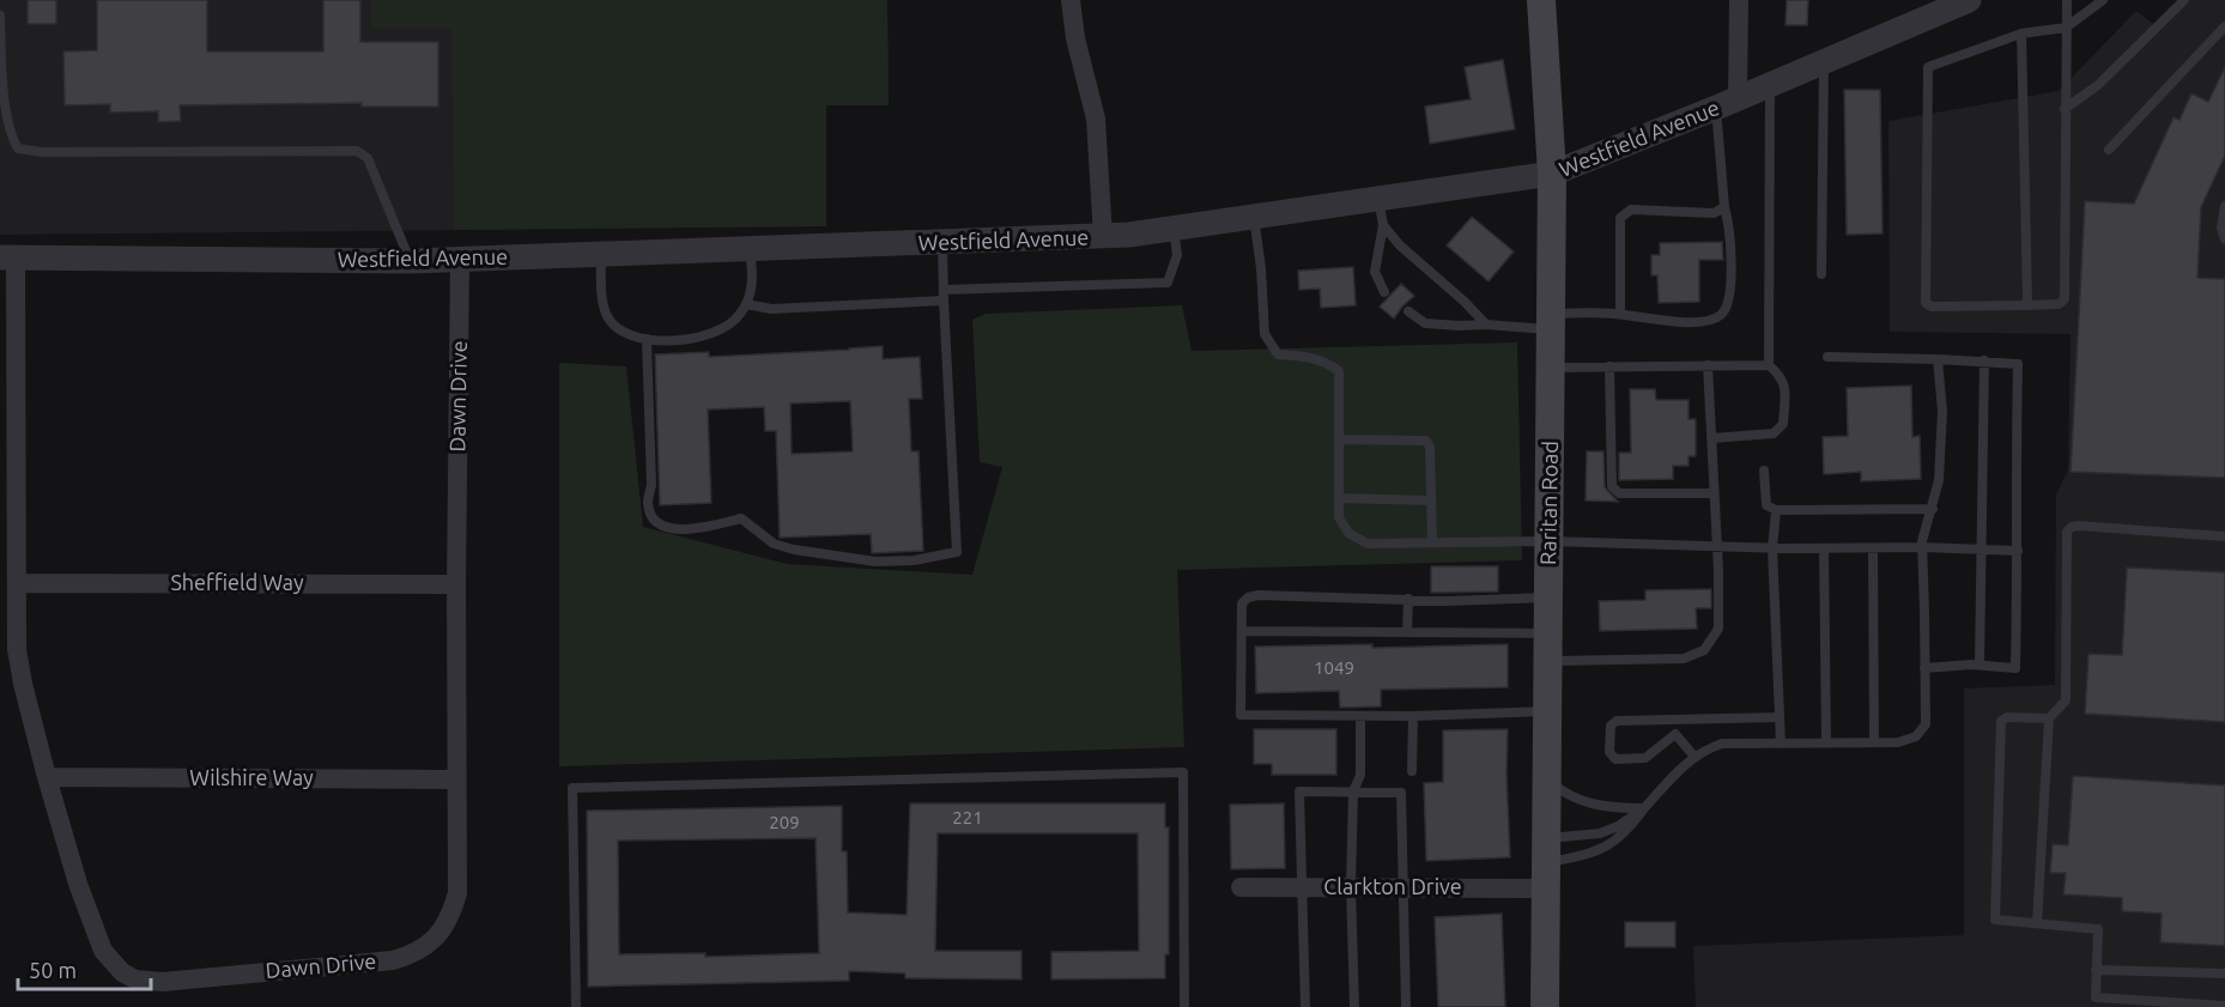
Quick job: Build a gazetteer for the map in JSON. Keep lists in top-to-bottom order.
{
  "streets": {
    "main road": ["Raritan Road"],
    "street": [
      "Westfield Avenue",
      "Dawn Drive",
      "Sheffield Way",
      "Wilshire Way",
      "Clarkton Drive"
    ]
  },
  "crossings": [
    ["Westfield Avenue", "Dawn Drive"],
    ["Westfield Avenue", "Raritan Road"],
    ["Dawn Drive", "Sheffield Way"],
    ["Dawn Drive", "Wilshire Way"],
    ["Raritan Road", "Clarkton Drive"]
  ],
  "house_numbers": ["1049", "221", "209"],
  "scale_bar": "50 m"
}
